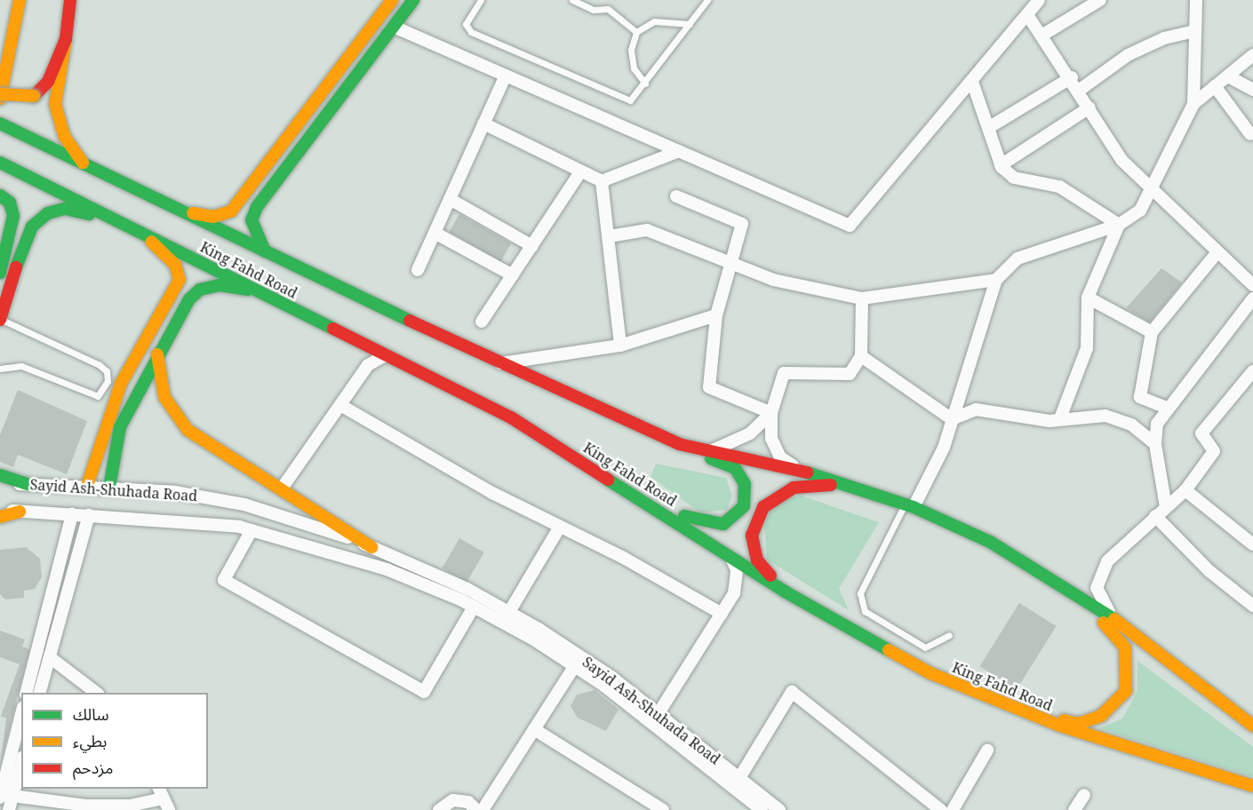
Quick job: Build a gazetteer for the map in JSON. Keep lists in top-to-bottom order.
{
  "streets": {
    "main road": ["King Fahd Road"],
    "street": ["Sayid Ash-Shuhada Road"]
  },
  "legend": ["سالك", "بطيء", "مزدحم"]
}
